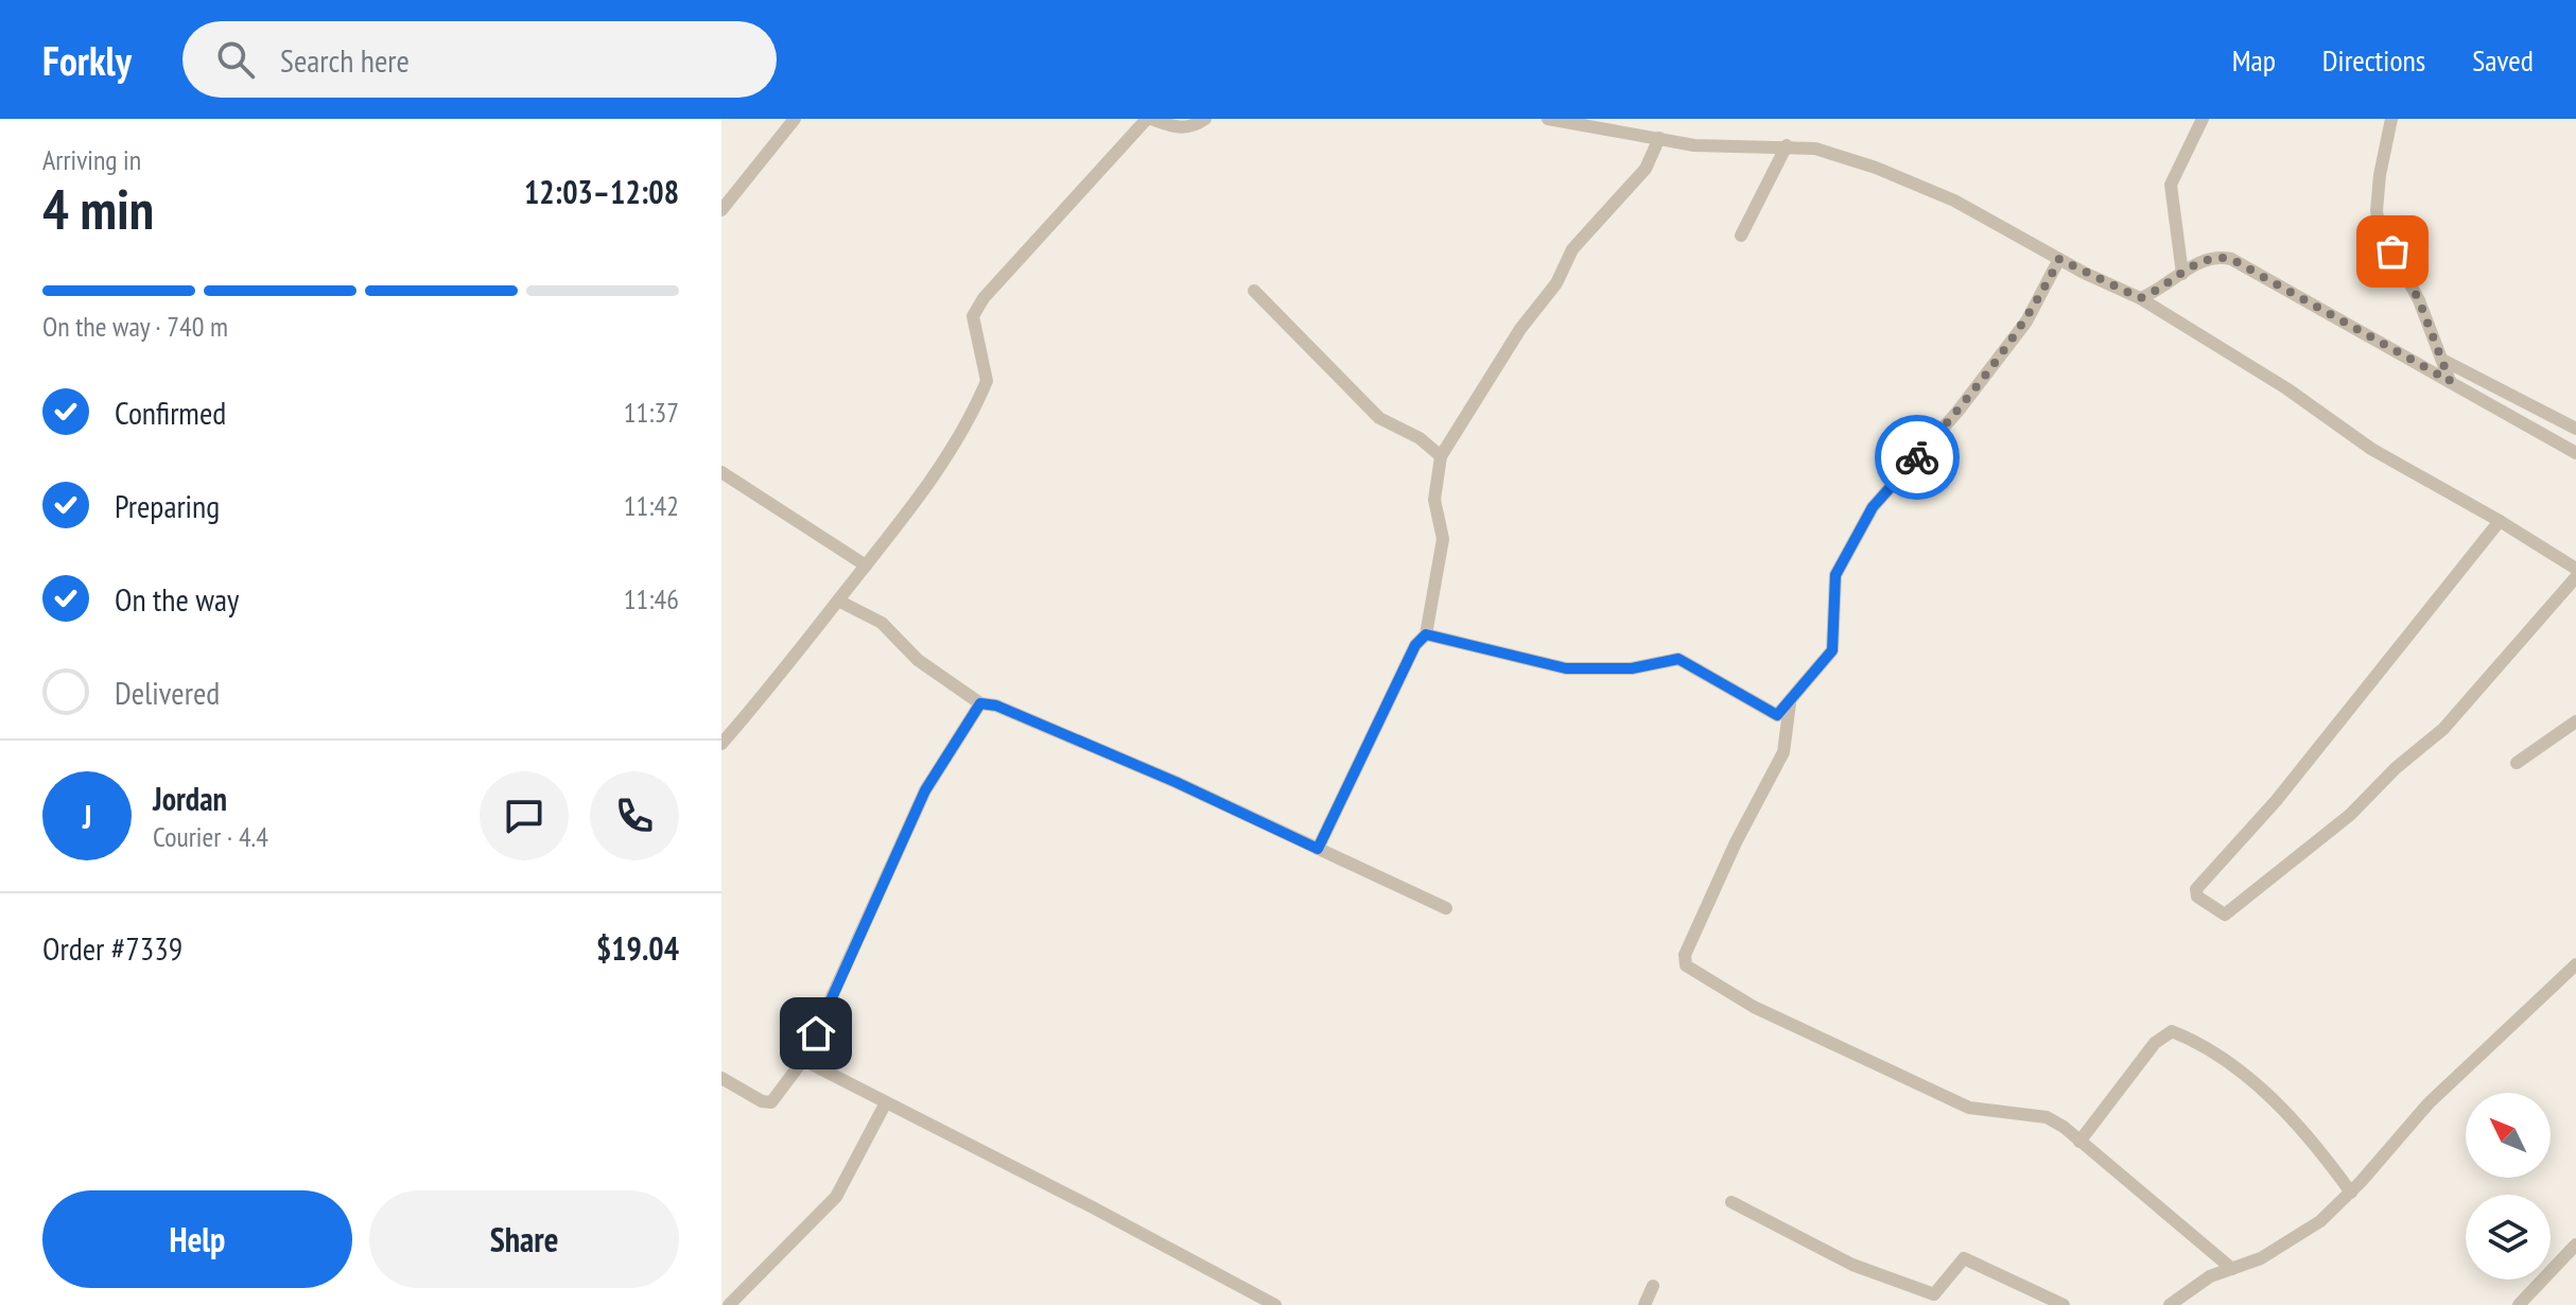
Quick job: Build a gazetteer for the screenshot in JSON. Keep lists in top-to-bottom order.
{
  "north": "top left",
  "page": {
    "header": "Forkly",
    "search": "Search here",
    "nav": ["Map", "Directions", "Saved"],
    "heading": ["4 min", "Arriving in", "12:03–12:08"],
    "panel": [
      "Jordan",
      "Courier · 4.4",
      "Order #7339",
      "$19.04"
    ],
    "bar": "On the way · 740 m",
    "list": [
      ["Confirmed", "11:37"],
      ["Preparing", "11:42"],
      ["On the way", "11:46"],
      "Delivered"
    ],
    "round": "J",
    "buttons": ["Help", "Share"]
  }
}
